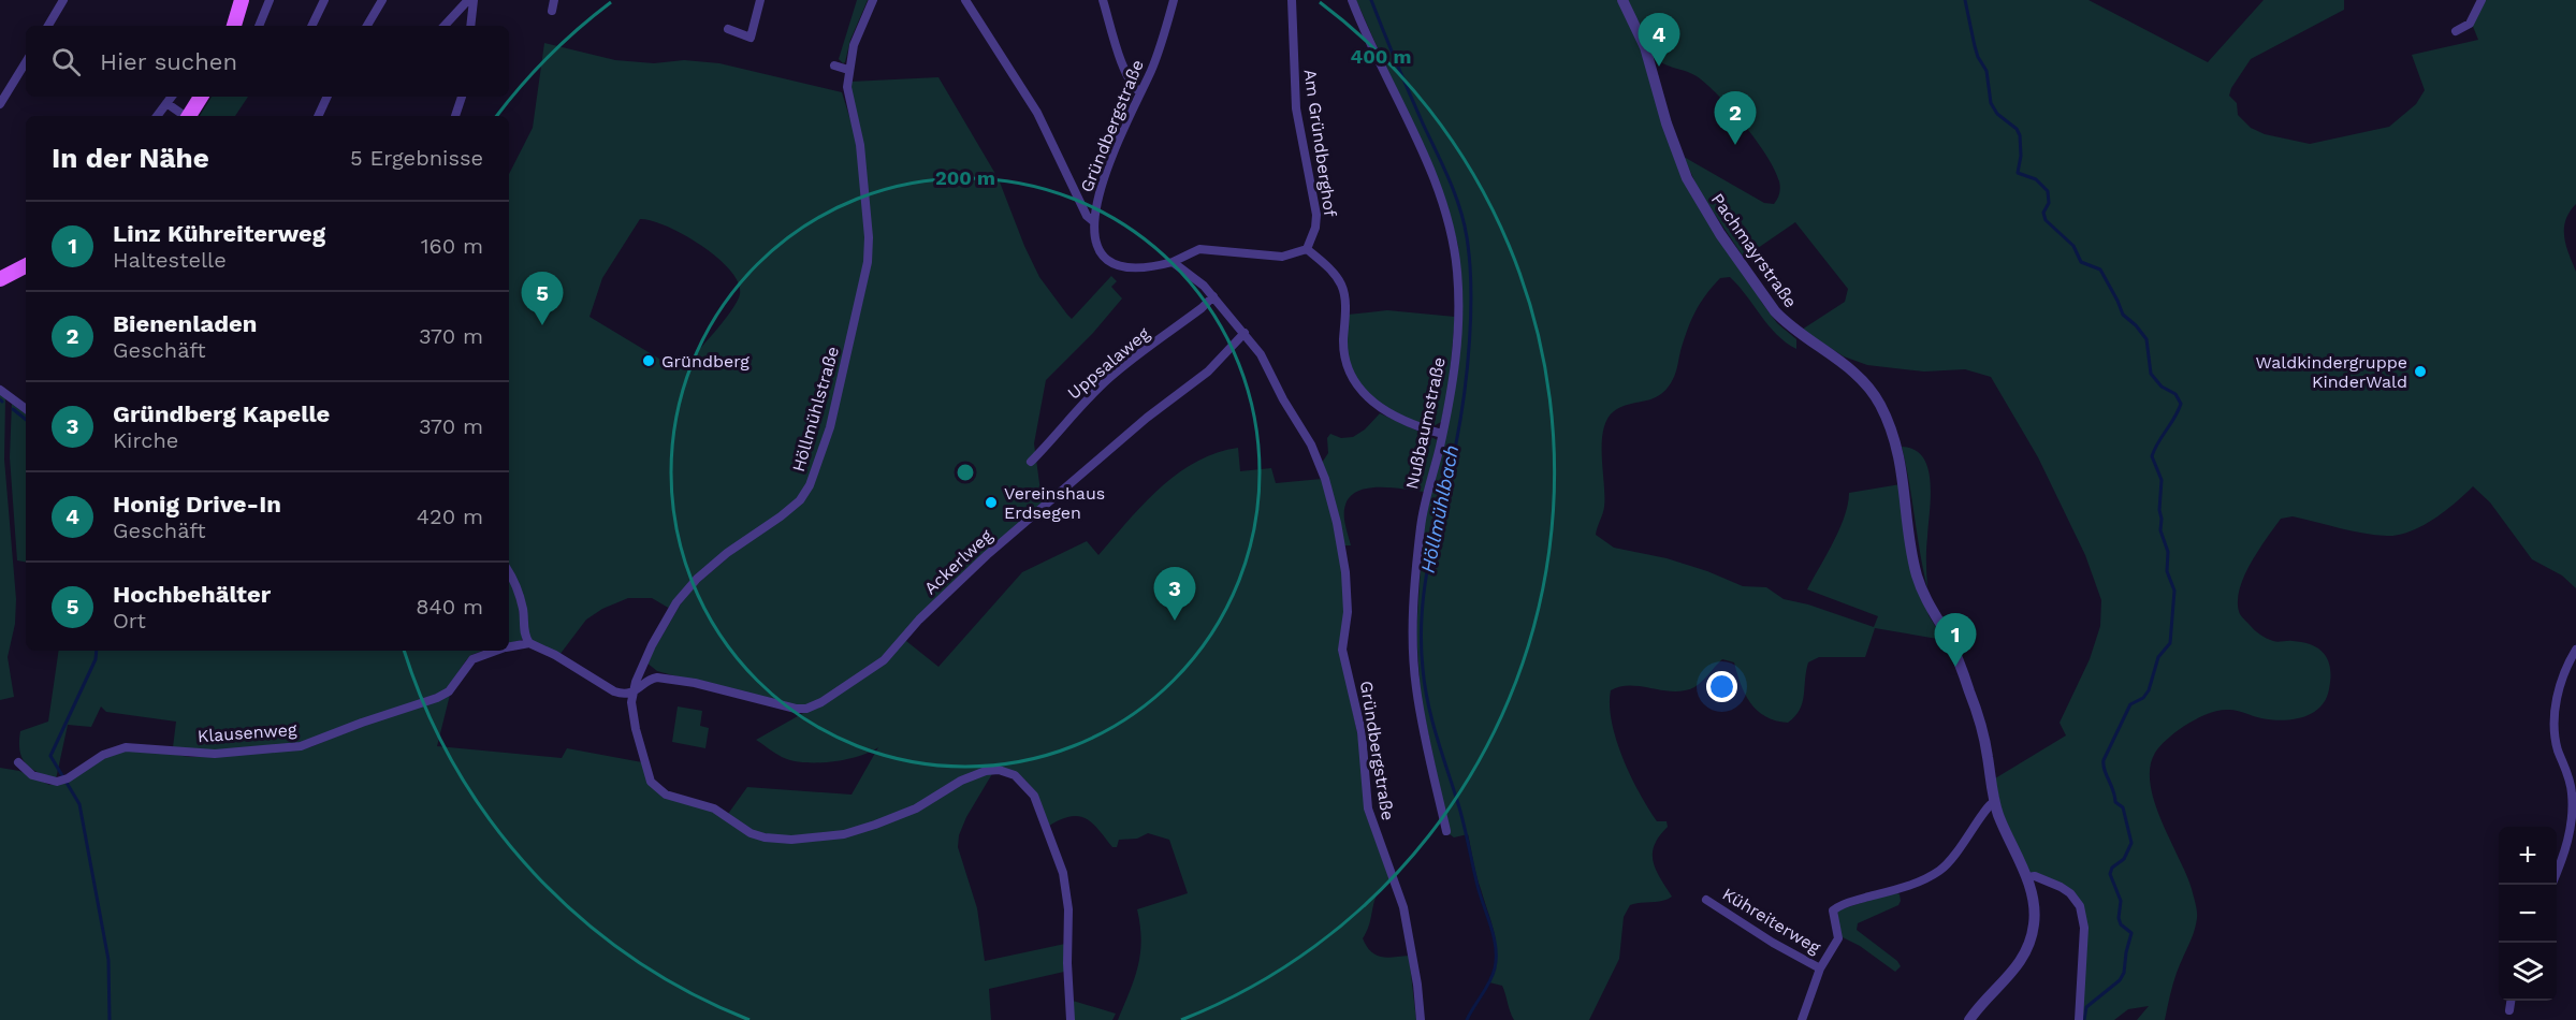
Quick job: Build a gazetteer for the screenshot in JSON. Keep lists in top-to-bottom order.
{
  "streets": {
    "street": [
      "Gründbergstraße",
      "Am Gründberghof",
      "Pachmayrstraße",
      "Uppsalaweg",
      "Höllmühlstraße",
      "Nußbaumstraße",
      "Ackerlweg",
      "Klausenweg",
      "Kühreiterweg"
    ]
  },
  "crossings": [
    ["Gründbergstraße", "Uppsalaweg"],
    ["Gründbergstraße", "Ackerlweg"],
    ["Pachmayrstraße", "Kühreiterweg"]
  ],
  "water": ["Höllmühlbach"],
  "places": ["Gründberg", "Waldkindergruppe KinderWald", "Vereinshaus Erdsegen"],
  "page": {
    "pins": [
      "4",
      "2",
      "5",
      "3",
      "1"
    ],
    "search": "Hier suchen",
    "heading": ["In der Nähe", "5 Ergebnisse"],
    "list": [
      {
        "mark": "1",
        "name": "Linz Kühreiterweg",
        "note": "Haltestelle",
        "value": "160 m"
      },
      {
        "mark": "2",
        "name": "Bienenladen",
        "note": "Geschäft",
        "value": "370 m"
      },
      {
        "mark": "3",
        "name": "Gründberg Kapelle",
        "note": "Kirche",
        "value": "370 m"
      },
      {
        "mark": "4",
        "name": "Honig Drive-In",
        "note": "Geschäft",
        "value": "420 m"
      },
      {
        "mark": "5",
        "name": "Hochbehälter",
        "note": "Ort",
        "value": "840 m"
      }
    ],
    "map_buttons": ["+", "−"]
  },
  "rings": ["400 m", "200 m"]
}
